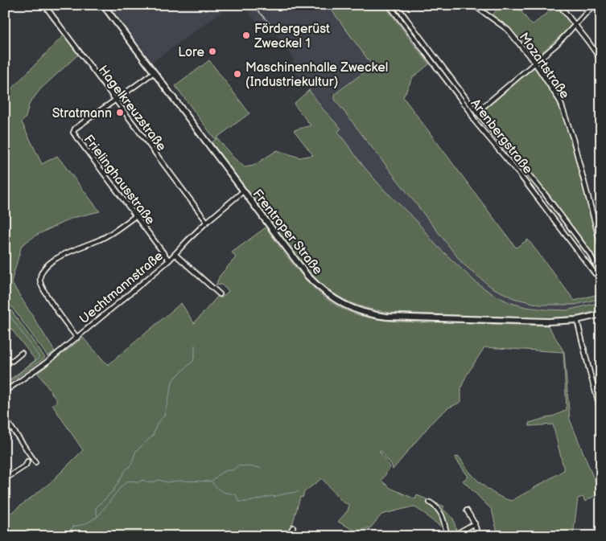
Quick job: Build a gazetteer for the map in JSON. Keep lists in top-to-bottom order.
{
  "streets": {
    "main road": ["Frentroper Straße"],
    "street": [
      "Mozartstraße",
      "Hagelkreuzstraße",
      "Arenbergstraße",
      "Frielinghausstraße",
      "Uechtmannstraße"
    ]
  },
  "crossings": [
    ["Hagelkreuzstraße", "Frielinghausstraße"],
    ["Hagelkreuzstraße", "Uechtmannstraße"],
    ["Frielinghausstraße", "Uechtmannstraße"],
    ["Frentroper Straße", "Uechtmannstraße"]
  ],
  "places": [
    "Fördergerüst Zweckel 1",
    "Lore",
    "Maschinenhalle Zweckel (Industriekultur)",
    "Stratmann"
  ]
}
